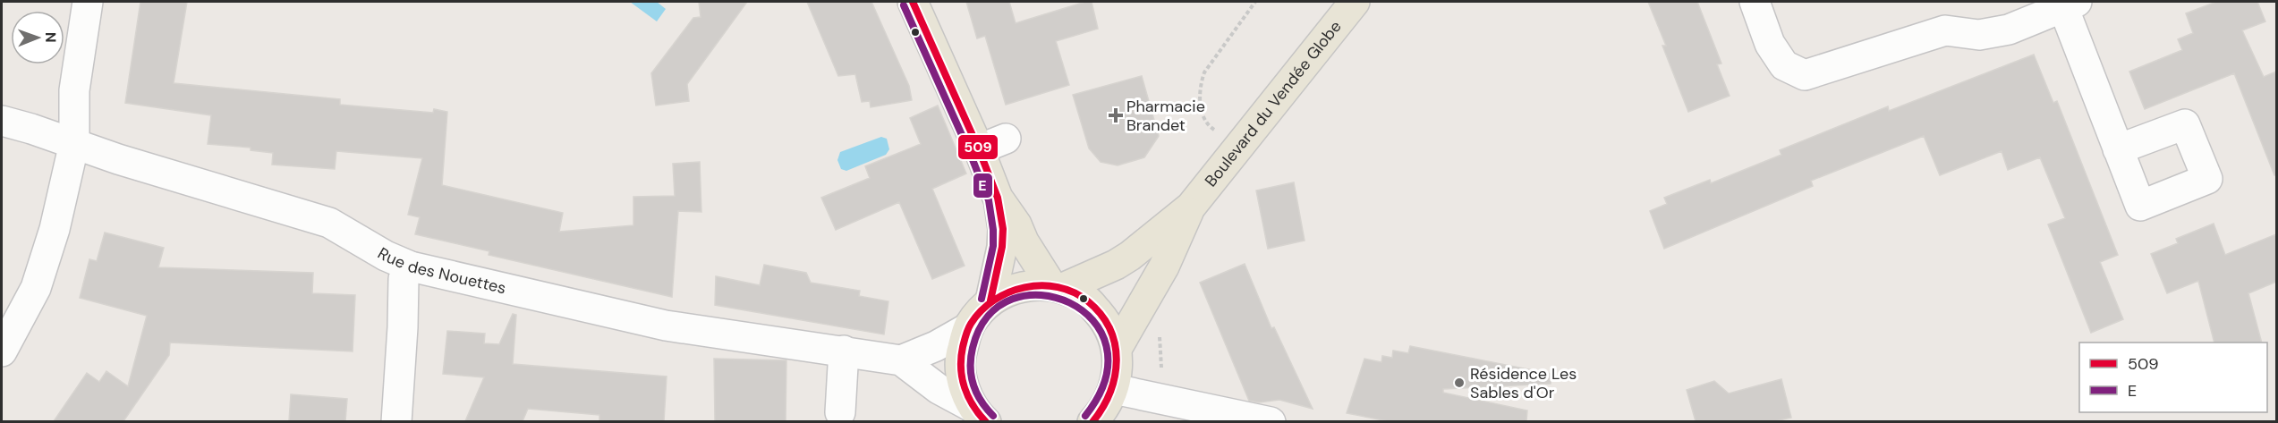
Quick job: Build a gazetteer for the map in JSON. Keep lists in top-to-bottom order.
{
  "streets": {
    "main road": ["Boulevard du Vendée Globe"],
    "street": ["Rue des Nouettes"]
  },
  "places": {
    "health": ["Pharmacie Brandet"],
    "other": ["Résidence Les Sables d'Or"]
  },
  "lines": ["transit line 509", "transit line E"],
  "legend": ["509", "E"],
  "north": "right"
}
